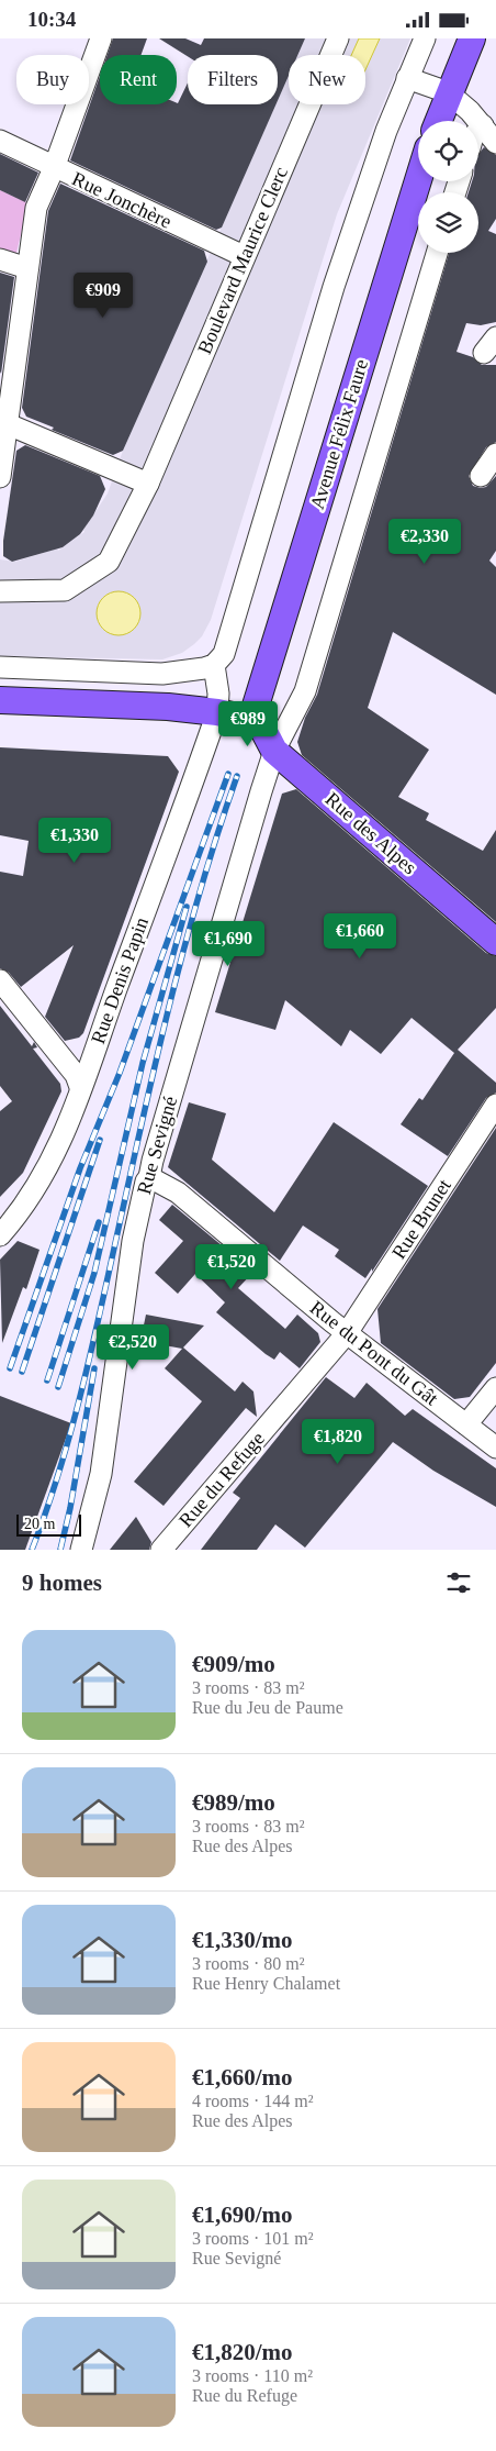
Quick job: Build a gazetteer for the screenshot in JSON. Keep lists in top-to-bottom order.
{
  "streets": {
    "main road": ["Avenue Félix Faure", "Rue des Alpes"],
    "street": [
      "Rue Jonchère",
      "Boulevard Maurice Clerc",
      "Rue Denis Papin",
      "Rue Sevigné",
      "Rue Brunet",
      "Rue du Pont du Gât",
      "Rue du Refuge"
    ]
  },
  "crossings": [
    ["Rue Jonchère", "Boulevard Maurice Clerc"],
    ["Avenue Félix Faure", "Rue des Alpes"],
    ["Rue des Alpes", "Rue Sevigné"],
    ["Rue Sevigné", "Rue du Pont du Gât"],
    ["Rue Brunet", "Rue du Pont du Gât"],
    ["Rue Brunet", "Rue du Refuge"],
    ["Rue du Pont du Gât", "Rue du Refuge"]
  ],
  "scale_bar": "20 m",
  "page": {
    "status": "10:34",
    "chip": [
      "Buy",
      "Rent",
      "Filters",
      "New"
    ],
    "price": [
      "€909",
      "€2,330",
      "€989",
      "€1,330",
      "€1,660",
      "€1,690",
      "€1,520",
      "€2,520",
      "€1,820"
    ],
    "scale": "20 m",
    "heading": "9 homes",
    "list": [
      {
        "name": "€909/mo",
        "note": "3 rooms · 83 m² · Rue du Jeu de Paume"
      },
      {
        "name": "€989/mo",
        "note": "3 rooms · 83 m² · Rue des Alpes"
      },
      {
        "name": "€1,330/mo",
        "note": "3 rooms · 80 m² · Rue Henry Chalamet"
      },
      {
        "name": "€1,660/mo",
        "note": "4 rooms · 144 m² · Rue des Alpes"
      },
      {
        "name": "€1,690/mo",
        "note": "3 rooms · 101 m² · Rue Sevigné"
      },
      {
        "name": "€1,820/mo",
        "note": "3 rooms · 110 m² · Rue du Refuge"
      }
    ]
  }
}
